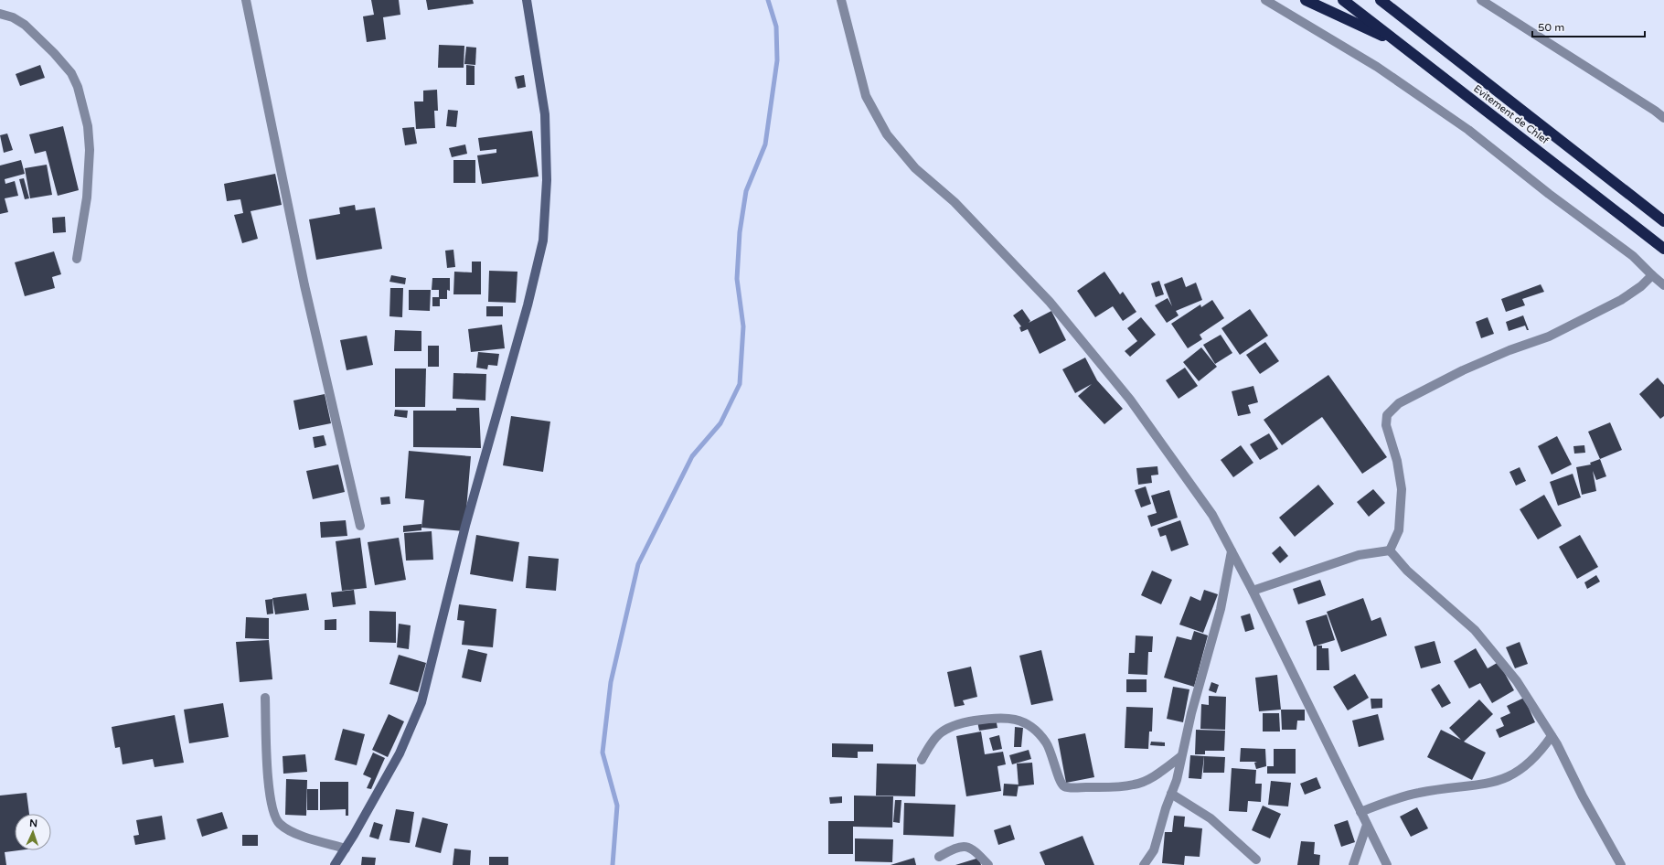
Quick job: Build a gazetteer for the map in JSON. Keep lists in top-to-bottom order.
{
  "streets": {
    "highway": ["Evitement de Chlef"]
  },
  "scale_bar": "50 m",
  "north": "top"
}
